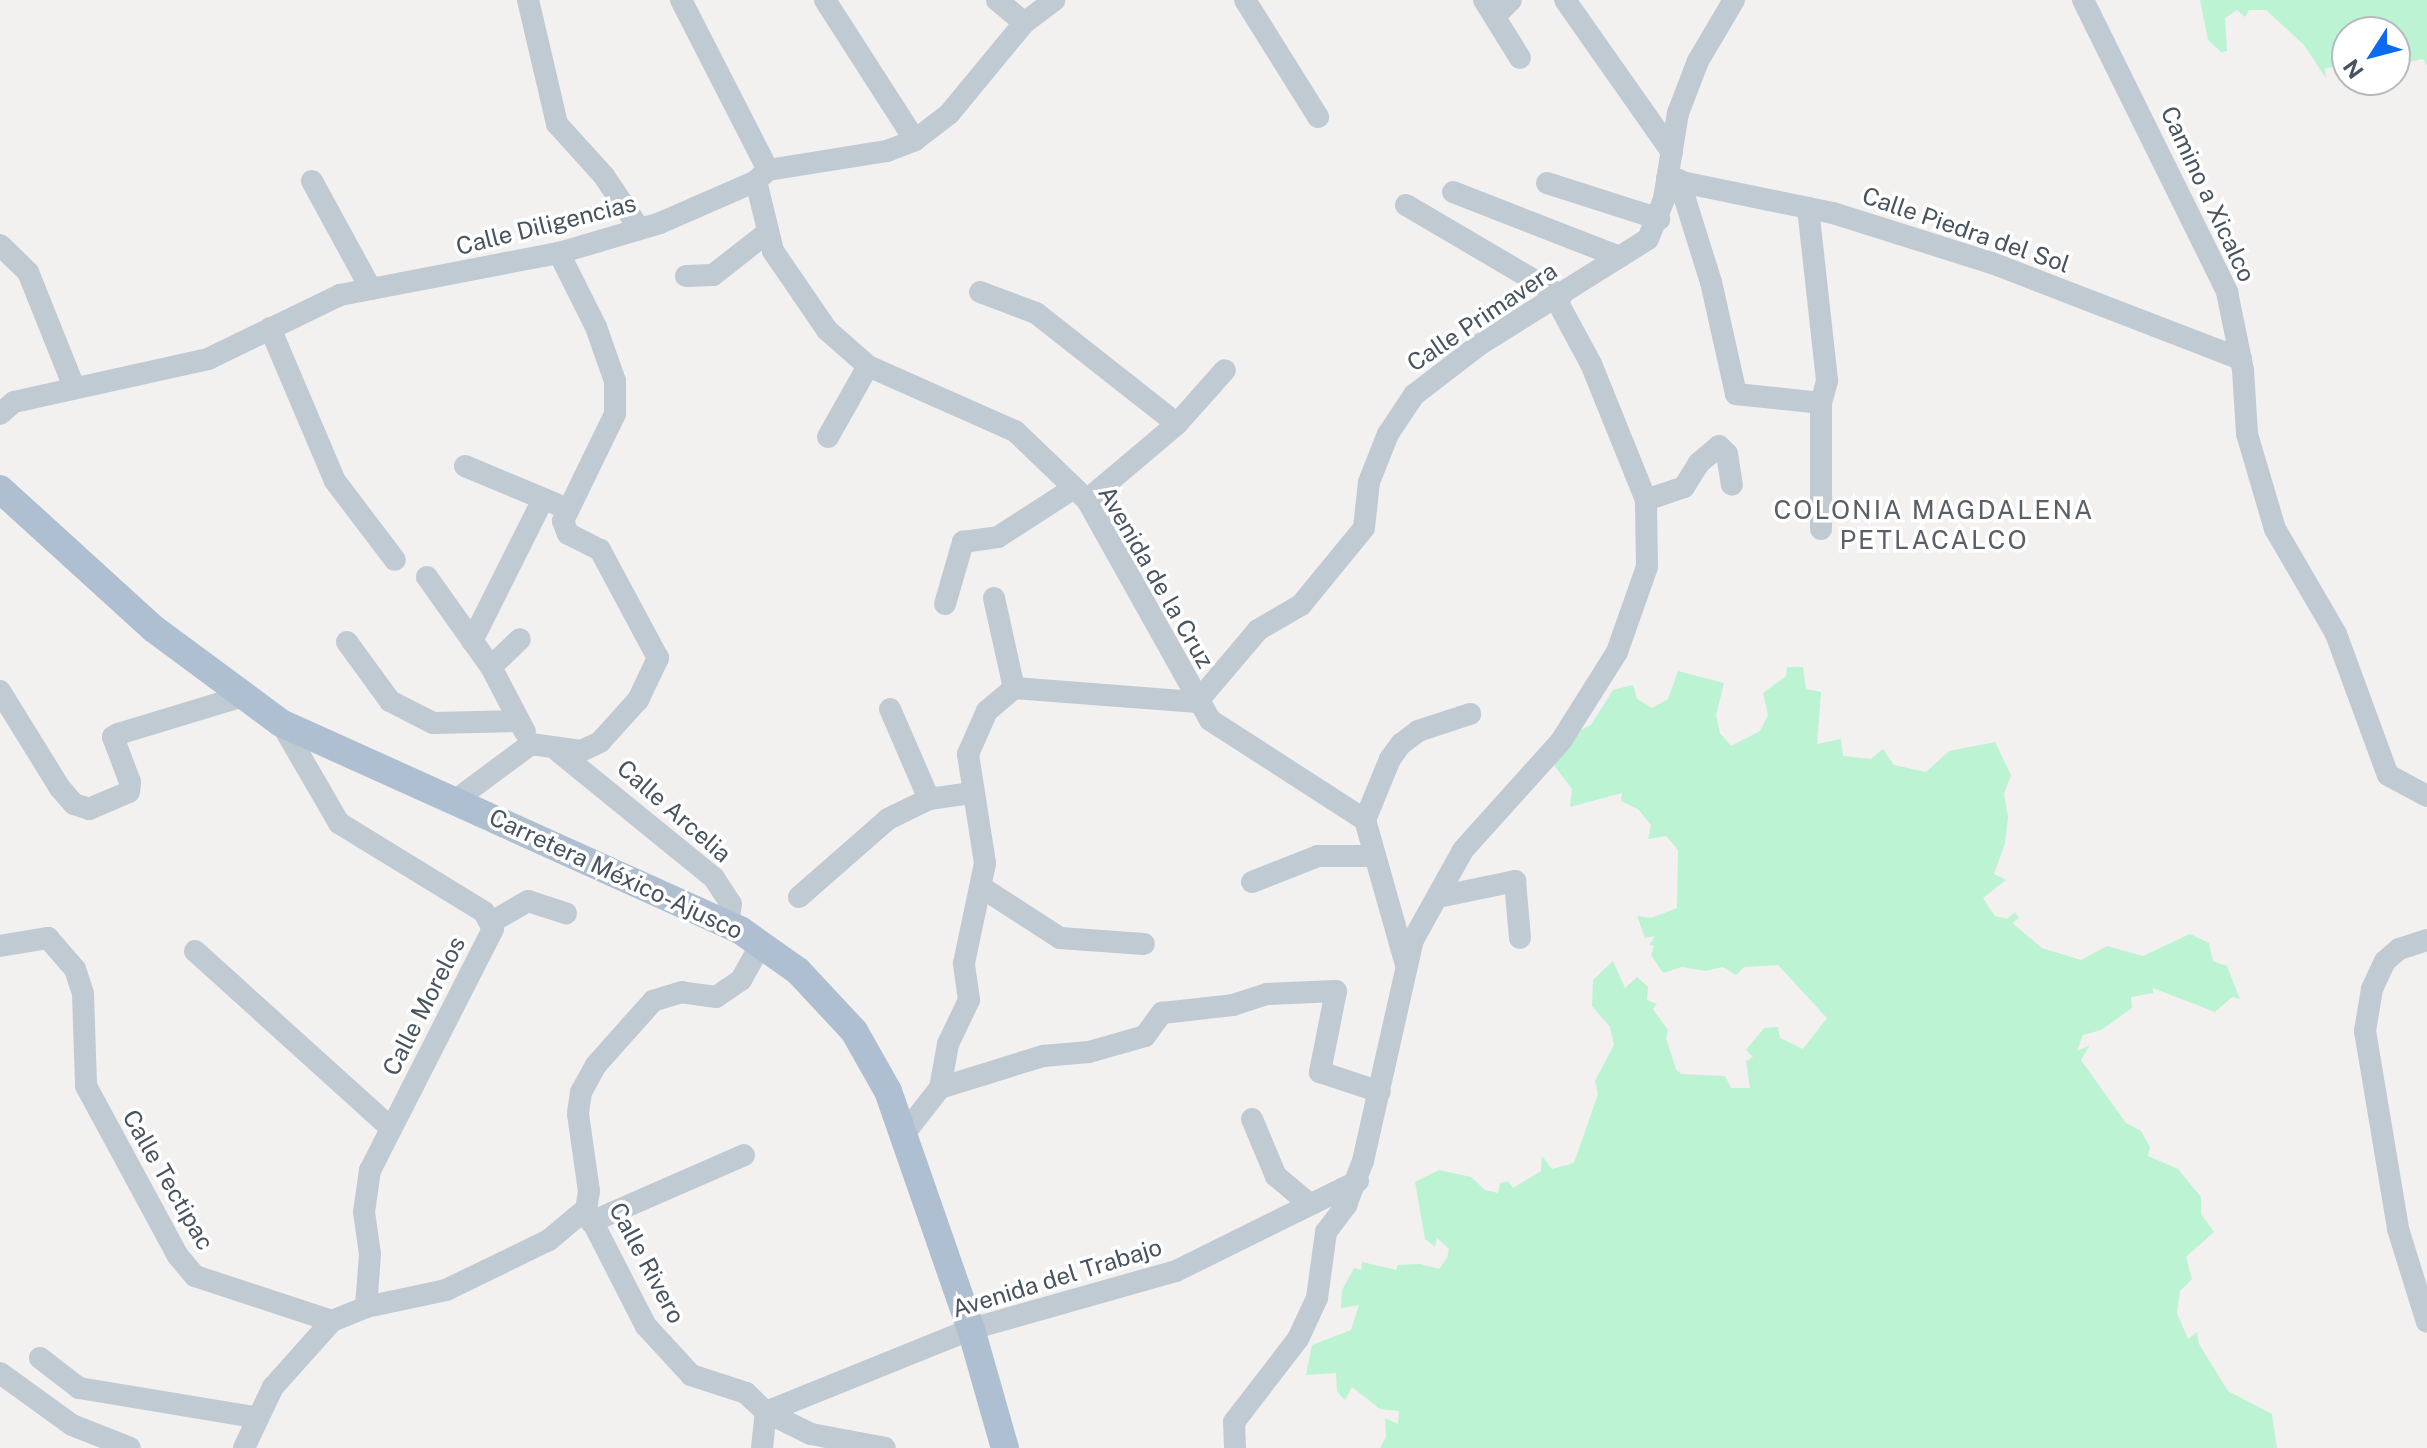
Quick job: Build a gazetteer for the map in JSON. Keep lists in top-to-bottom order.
{
  "streets": {
    "main road": ["Carretera México-Ajusco"],
    "street": [
      "Camino a Xicalco",
      "Calle Diligencias",
      "Calle Piedra del Sol",
      "Calle Primavera",
      "Avenida de la Cruz",
      "Calle Arcelia",
      "Calle Morelos",
      "Calle Tectipac",
      "Calle Rivero",
      "Avenida del Trabajo"
    ]
  },
  "crossings": [
    ["Camino a Xicalco", "Calle Piedra del Sol"],
    ["Calle Diligencias", "Avenida de la Cruz"],
    ["Calle Piedra del Sol", "Calle Primavera"],
    ["Calle Primavera", "Avenida de la Cruz"],
    ["Calle Arcelia", "Carretera México-Ajusco"],
    ["Carretera México-Ajusco", "Calle Morelos"],
    ["Carretera México-Ajusco", "Calle Rivero"],
    ["Carretera México-Ajusco", "Avenida del Trabajo"],
    ["Calle Rivero", "Avenida del Trabajo"]
  ],
  "districts": ["COLONIA MAGDALENA PETLACALCO"],
  "north": "bottom left"
}
